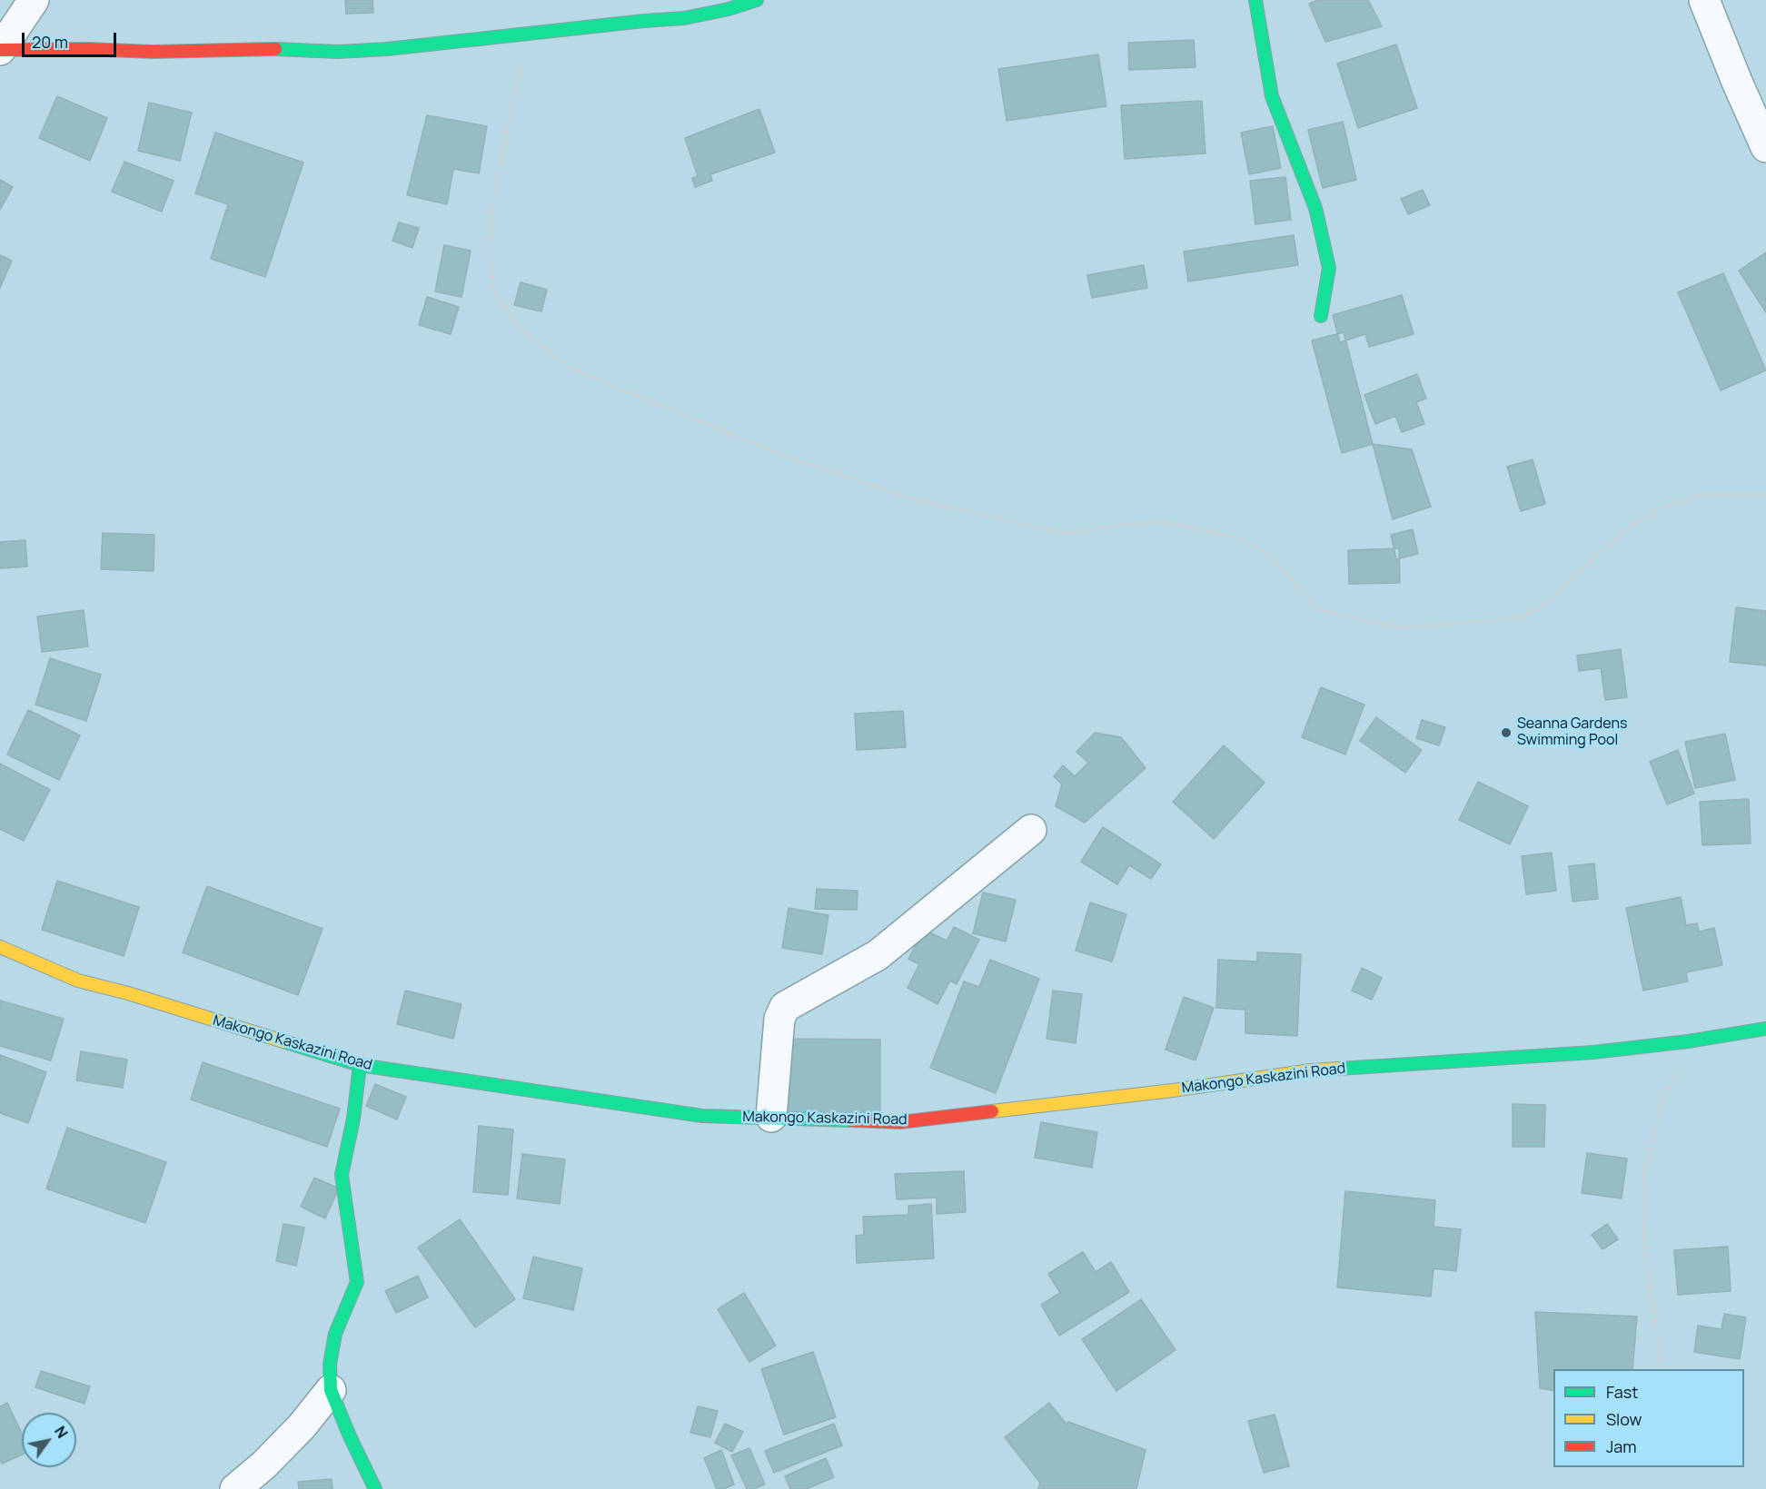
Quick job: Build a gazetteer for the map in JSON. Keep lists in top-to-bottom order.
{
  "streets": {
    "street": ["Makongo Kaskazini Road"]
  },
  "places": ["Seanna Gardens Swimming Pool"],
  "legend": ["Fast", "Slow", "Jam"],
  "scale_bar": "20 m",
  "north": "top right"
}
